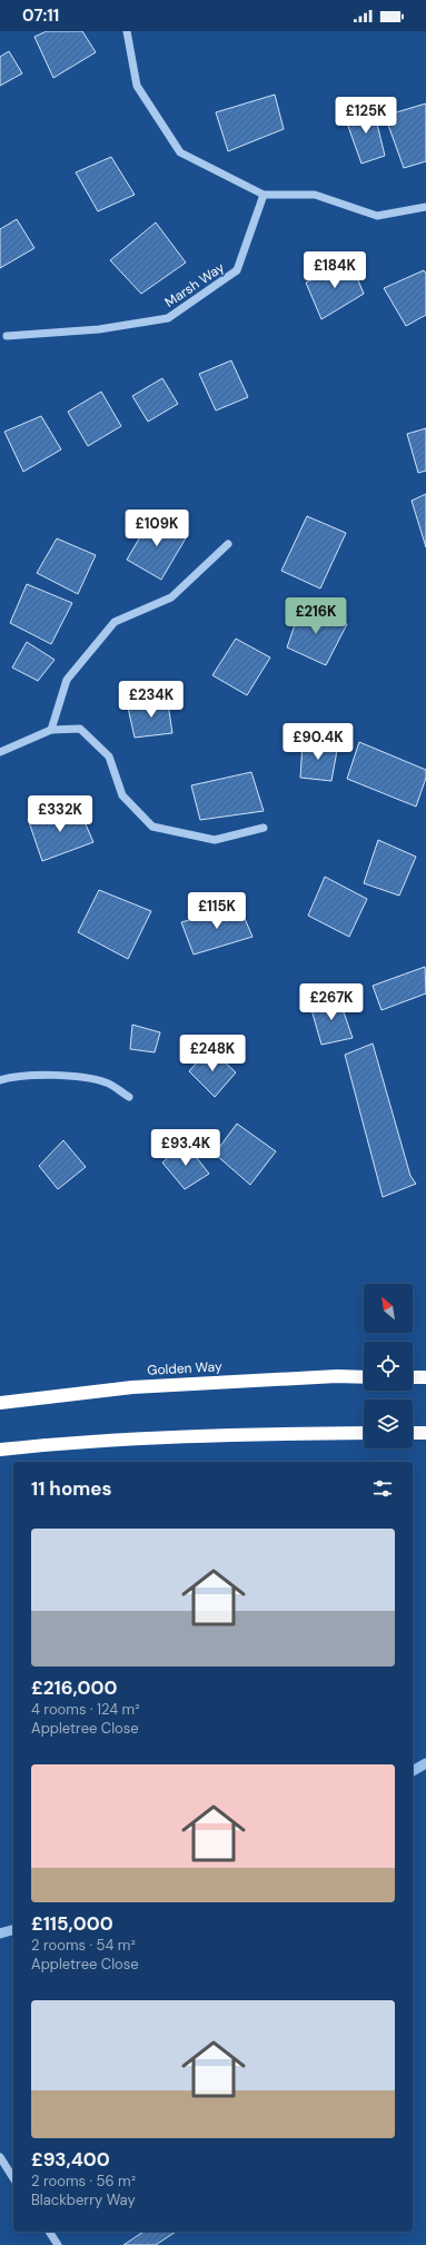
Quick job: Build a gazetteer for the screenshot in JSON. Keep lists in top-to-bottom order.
{
  "streets": {
    "highway": ["Golden Way"],
    "street": ["Marsh Way"]
  },
  "north": "top left",
  "page": {
    "status": "07:11",
    "price": [
      "£125K",
      "£184K",
      "£109K",
      "£216K",
      "£234K",
      "£90.4K",
      "£332K",
      "£115K",
      "£267K",
      "£248K",
      "£93.4K"
    ],
    "heading": "11 homes",
    "list": [
      {
        "name": "£216,000",
        "note": "4 rooms · 124 m² · Appletree Close"
      },
      {
        "name": "£115,000",
        "note": "2 rooms · 54 m² · Appletree Close"
      },
      {
        "name": "£93,400",
        "note": "2 rooms · 56 m² · Blackberry Way"
      }
    ]
  }
}
